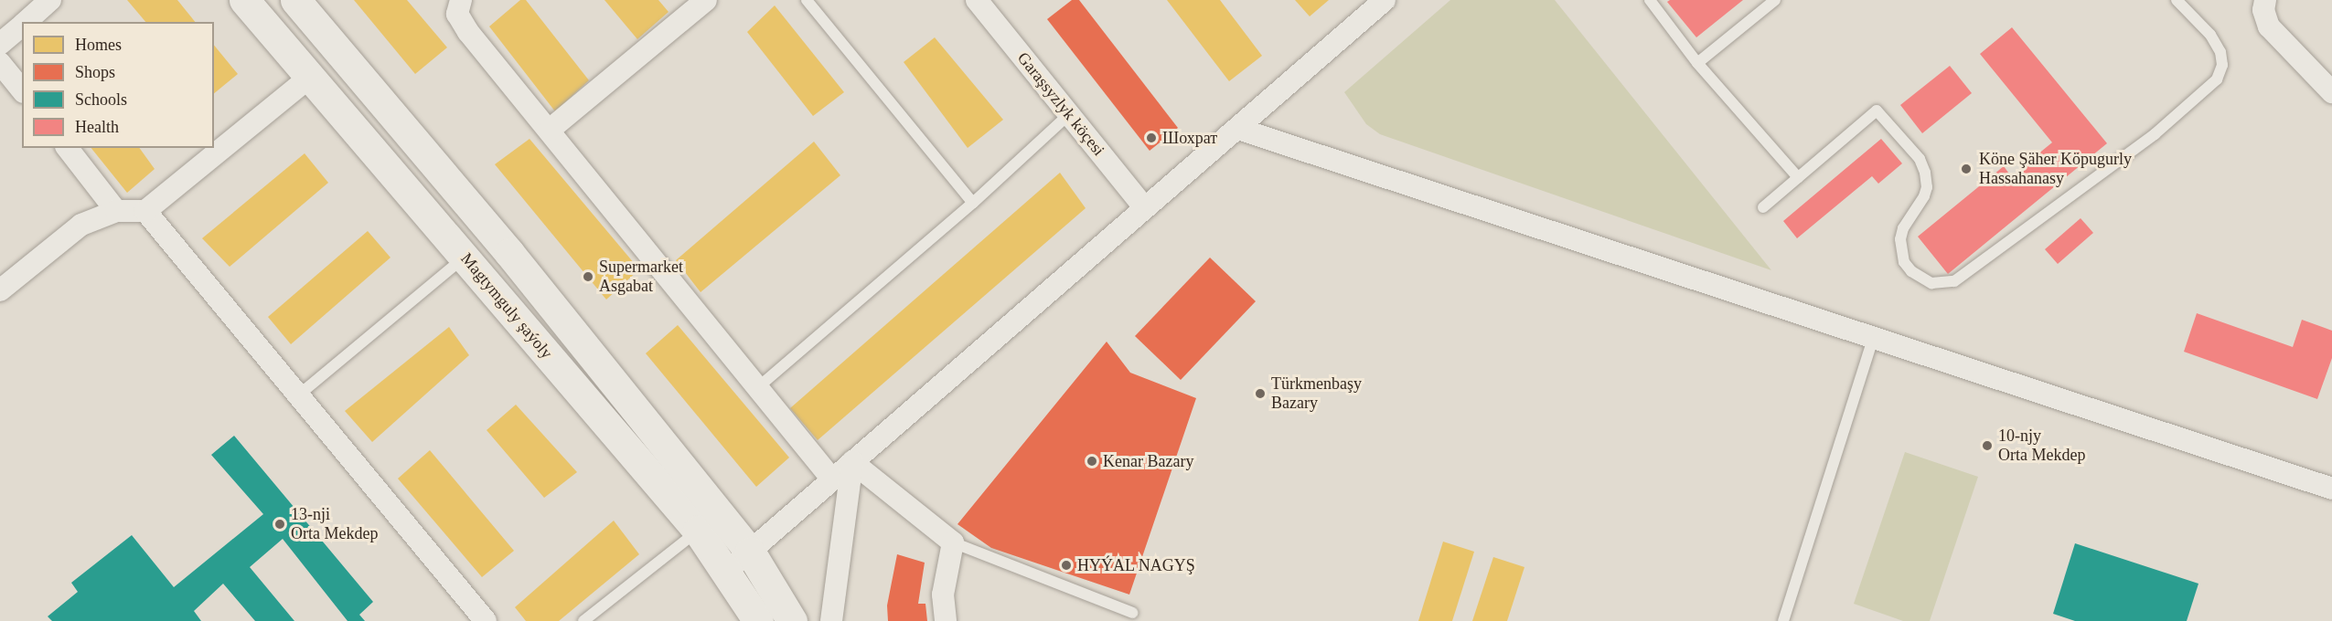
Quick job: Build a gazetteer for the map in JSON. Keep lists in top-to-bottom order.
{
  "streets": {
    "street": ["Garaşsyzlyk köçesi", "Magtymguly şaýoly"]
  },
  "places": [
    "Шохрат",
    "Köne Şäher Köpugurly Hassahanasy",
    "Supermarket Asgabat",
    "Türkmenbaşy Bazary",
    "10-njy Orta Mekdep",
    "Kenar Bazary",
    "13-nji Orta Mekdep",
    "HYÝAL NAGYŞ"
  ],
  "legend": [
    "Homes",
    "Shops",
    "Schools",
    "Health"
  ]
}
